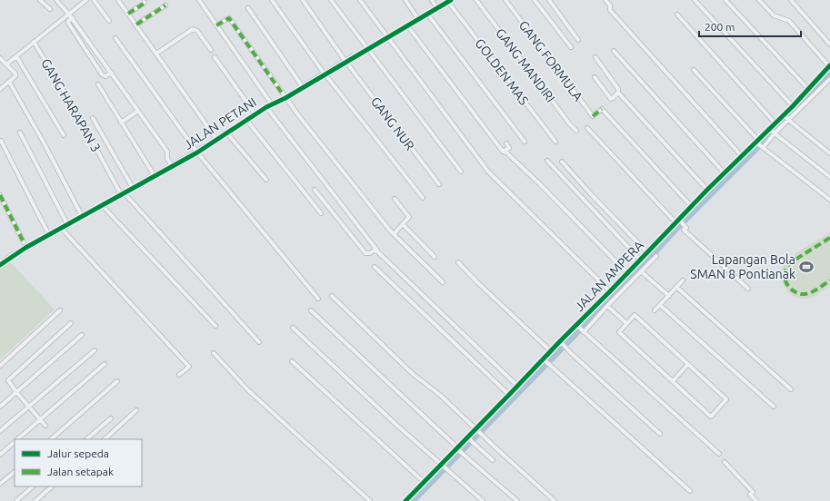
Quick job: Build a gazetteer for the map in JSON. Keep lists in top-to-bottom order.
{
  "streets": {
    "street": [
      "GANG FORMULA",
      "GANG MANDIRI",
      "GOLDEN MAS",
      "GANG HARAPAN 3",
      "JALAN PETANI",
      "GANG NUR",
      "JALAN AMPERA"
    ]
  },
  "crossings": [
    ["GANG FORMULA", "JALAN AMPERA"],
    ["GOLDEN MAS", "JALAN PETANI"],
    ["GANG HARAPAN 3", "JALAN PETANI"],
    ["JALAN PETANI", "GANG NUR"]
  ],
  "places": {
    "sports": ["Lapangan Bola SMAN 8 Pontianak"]
  },
  "legend": ["Jalur sepeda", "Jalan setapak"],
  "scale_bar": "200 m"
}
